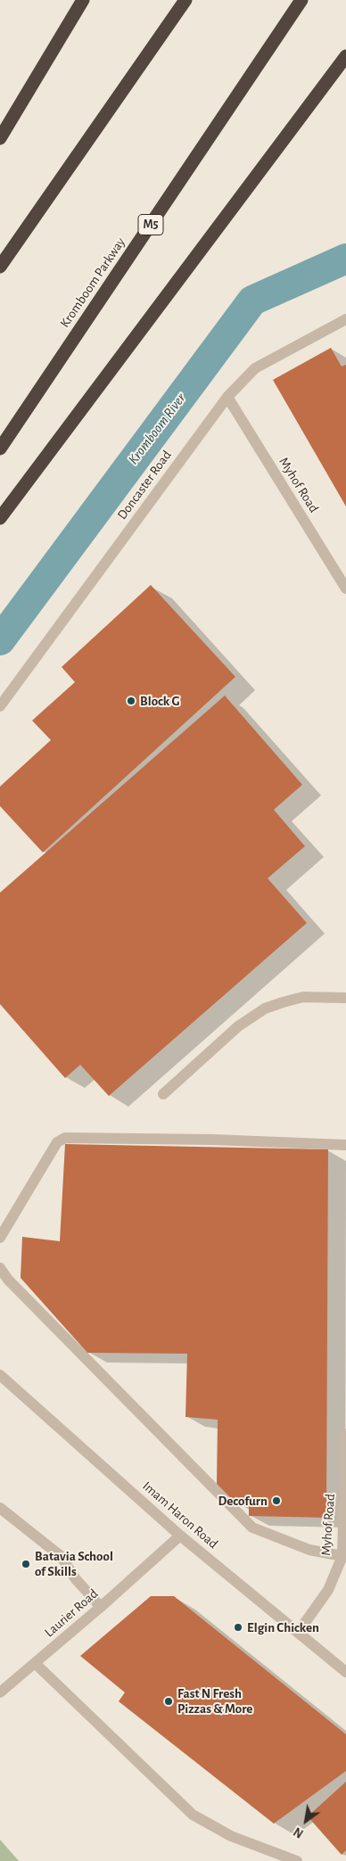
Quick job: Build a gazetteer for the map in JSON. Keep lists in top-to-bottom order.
{
  "streets": {
    "highway": ["M5", "Kromboom Parkway"],
    "street": [
      "Doncaster Road",
      "Myhof Road",
      "Imam Haron Road",
      "Laurier Road"
    ]
  },
  "crossings": [
    ["Doncaster Road", "Myhof Road"],
    ["Myhof Road", "Imam Haron Road"],
    ["Imam Haron Road", "Laurier Road"]
  ],
  "water": ["Kromboom River"],
  "places": [
    "Block G",
    "Decofurn",
    "Batavia School of Skills",
    "Elgin Chicken",
    "Fast N Fresh Pizzas & More"
  ],
  "north": "bottom left"
}
